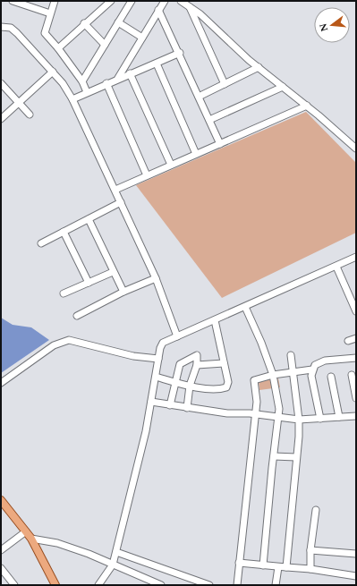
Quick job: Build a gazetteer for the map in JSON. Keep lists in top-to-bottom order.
{
  "north": "left"
}
